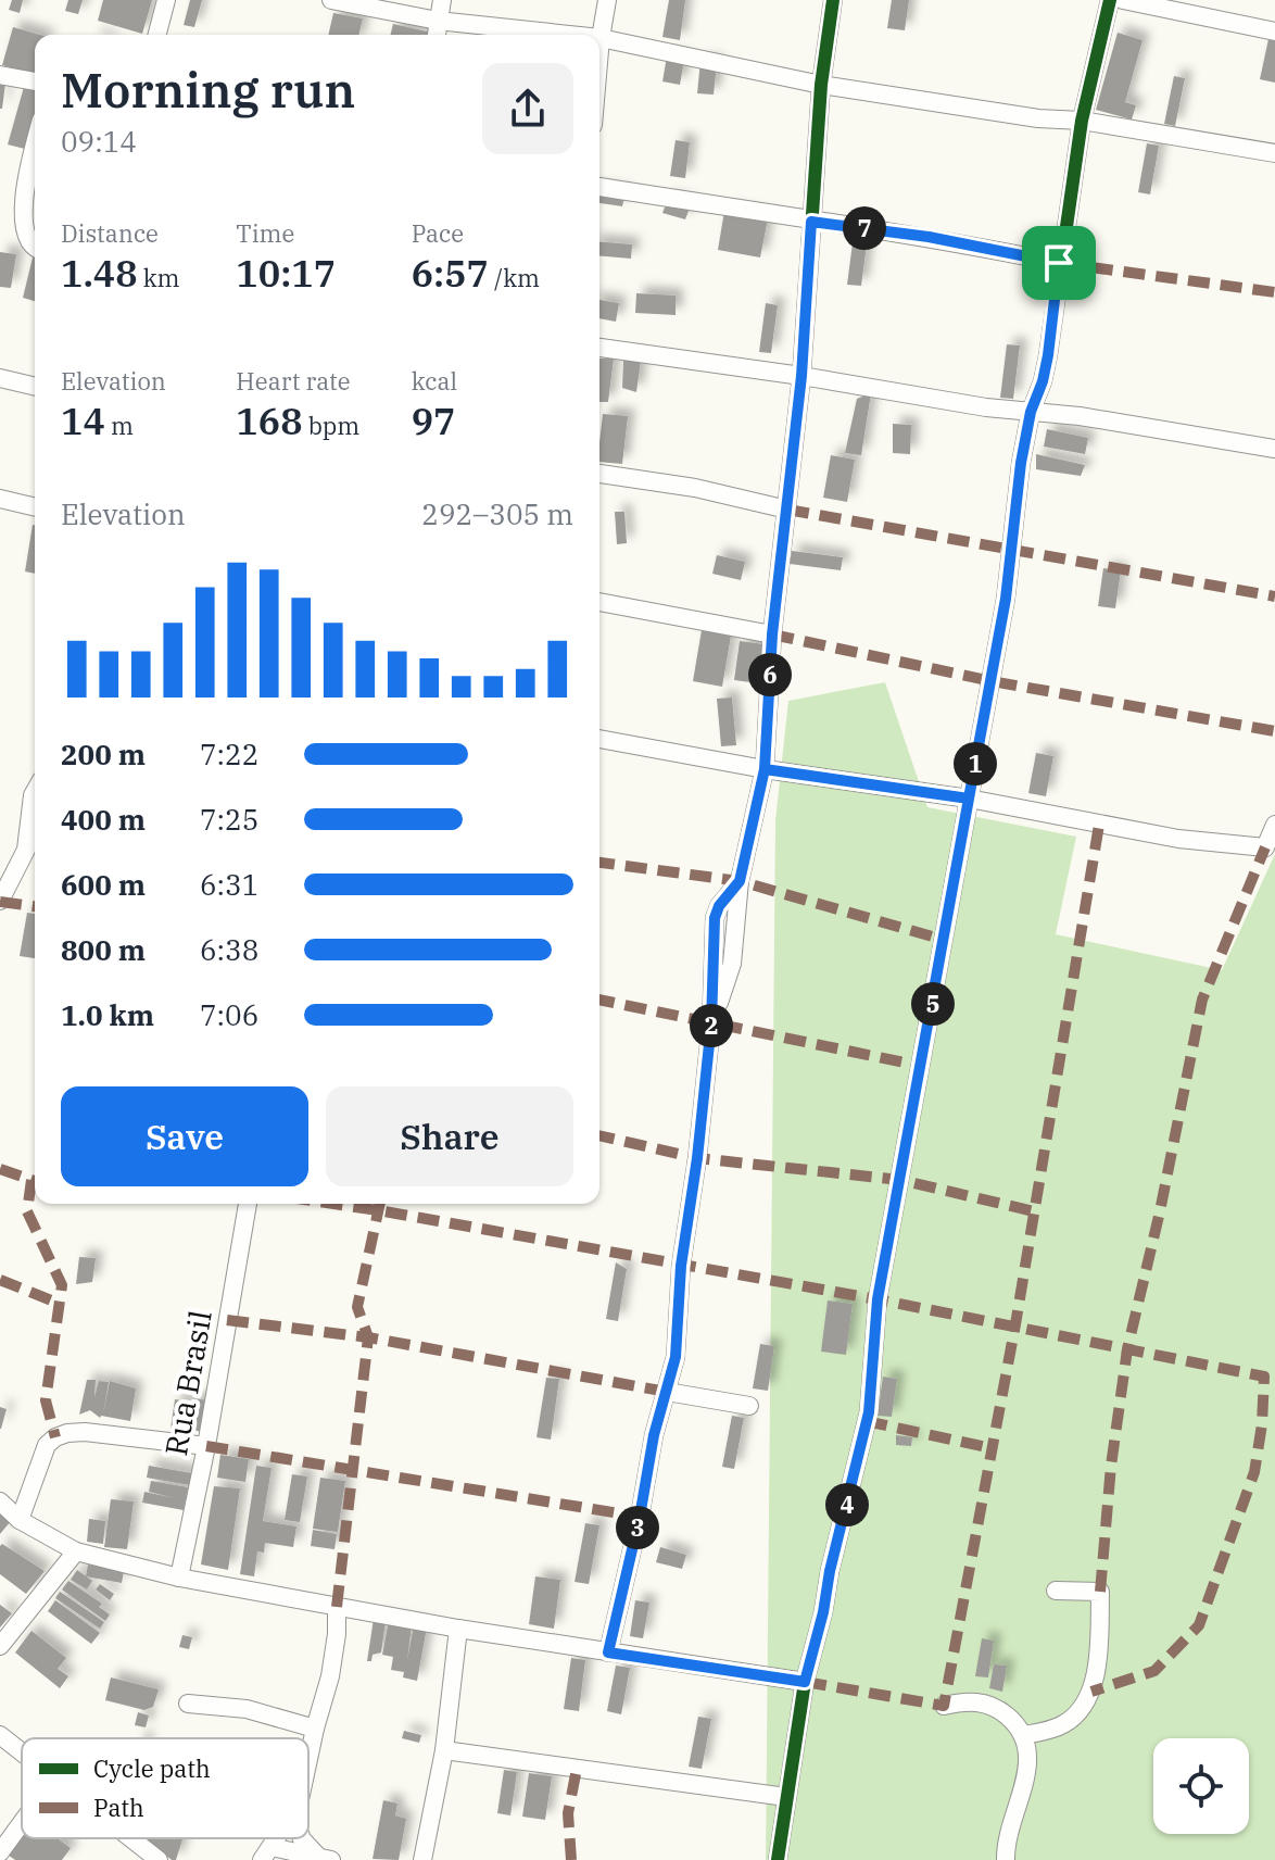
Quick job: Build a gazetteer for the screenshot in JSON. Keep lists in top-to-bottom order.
{
  "streets": {
    "street": ["Rua Brasil"]
  },
  "legend": ["Cycle path", "Path"],
  "page": {
    "heading": ["Morning run", "09:14"],
    "stats": [
      ["Distance", "1.48 km"],
      ["Time", "10:17"],
      ["Pace", "6:57 /km"],
      ["Elevation", "14 m"],
      ["Heart rate", "168 bpm"],
      ["kcal", "97"]
    ],
    "pins": [
      "7",
      "6",
      "1",
      "5",
      "2",
      "4",
      "3"
    ],
    "chart": ["Elevation", "292–305 m"],
    "list": [
      {
        "name": "200 m",
        "note": "7:22"
      },
      {
        "name": "400 m",
        "note": "7:25"
      },
      {
        "name": "600 m",
        "note": "6:31"
      },
      {
        "name": "800 m",
        "note": "6:38"
      },
      {
        "name": "1.0 km",
        "note": "7:06"
      }
    ],
    "buttons": ["Save", "Share"]
  }
}
